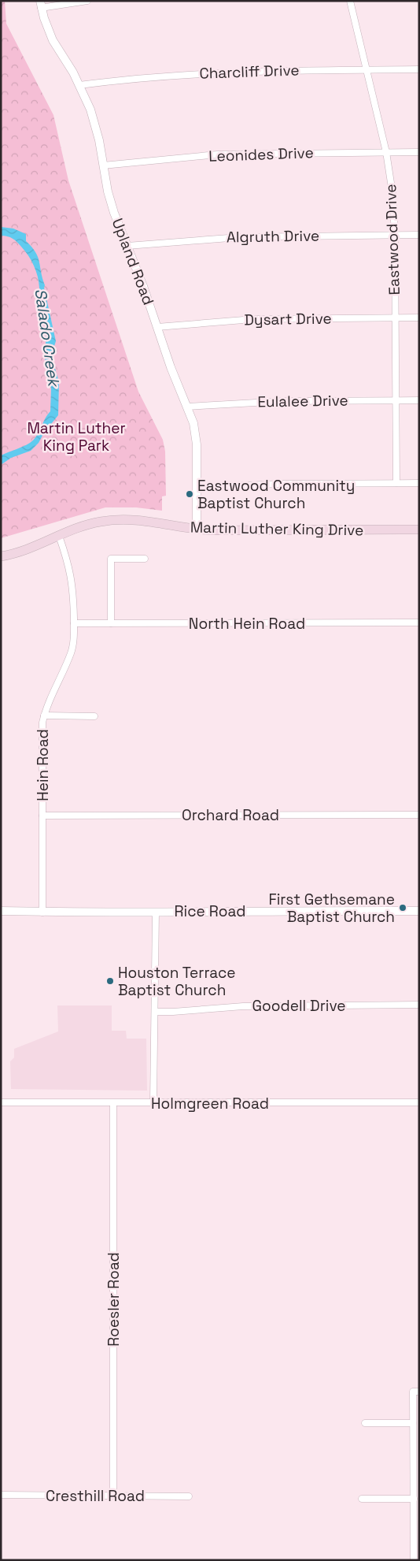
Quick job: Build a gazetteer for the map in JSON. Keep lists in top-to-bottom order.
{
  "streets": {
    "main road": ["Martin Luther King Drive"],
    "street": [
      "Charcliff Drive",
      "Leonides Drive",
      "Algruth Drive",
      "Eastwood Drive",
      "Upland Road",
      "Dysart Drive",
      "Eulalee Drive",
      "North Hein Road",
      "Hein Road",
      "Orchard Road",
      "Rice Road",
      "Goodell Drive",
      "Holmgreen Road",
      "Roesler Road",
      "Cresthill Road"
    ]
  },
  "crossings": [
    ["Charcliff Drive", "Eastwood Drive"],
    ["Charcliff Drive", "Upland Road"],
    ["Leonides Drive", "Eastwood Drive"],
    ["Leonides Drive", "Upland Road"],
    ["Algruth Drive", "Eastwood Drive"],
    ["Algruth Drive", "Upland Road"],
    ["Eastwood Drive", "Dysart Drive"],
    ["Eastwood Drive", "Eulalee Drive"],
    ["Upland Road", "Dysart Drive"],
    ["Upland Road", "Eulalee Drive"],
    ["Upland Road", "Martin Luther King Drive"],
    ["Martin Luther King Drive", "Hein Road"],
    ["North Hein Road", "Hein Road"],
    ["Hein Road", "Orchard Road"],
    ["Hein Road", "Rice Road"],
    ["Holmgreen Road", "Roesler Road"],
    ["Roesler Road", "Cresthill Road"]
  ],
  "water": ["Salado Creek"],
  "parks": ["Martin Luther King Park"],
  "places": ["Eastwood Community Baptist Church", "First Gethsemane Baptist Church", "Houston Terrace Baptist Church"]
}
